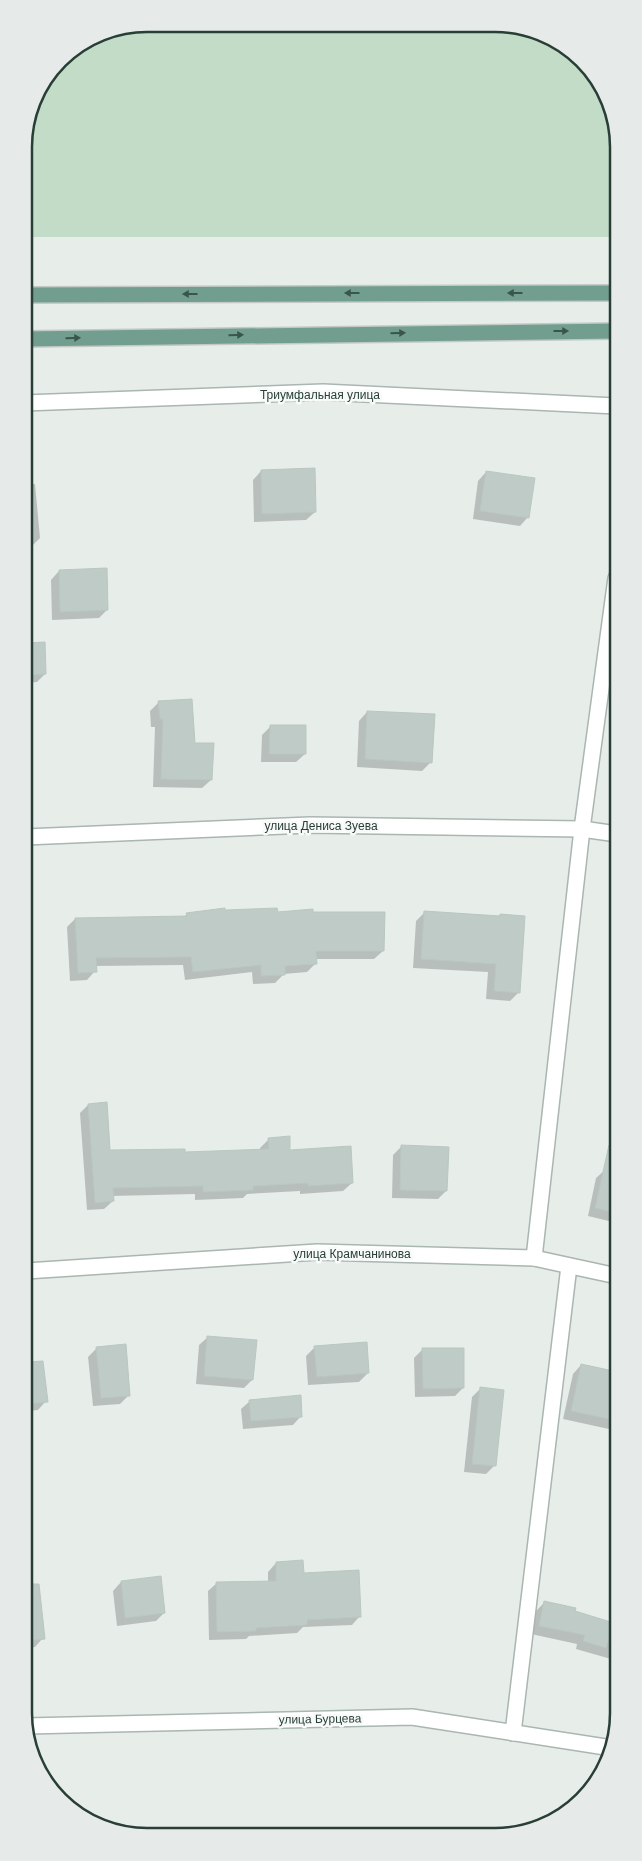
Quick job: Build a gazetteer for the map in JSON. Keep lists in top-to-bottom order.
{
  "streets": {
    "street": [
      "Триумфальная улица",
      "улица Дениса Зуева",
      "улица Крамчанинова",
      "улица Бурцева"
    ]
  }
}
